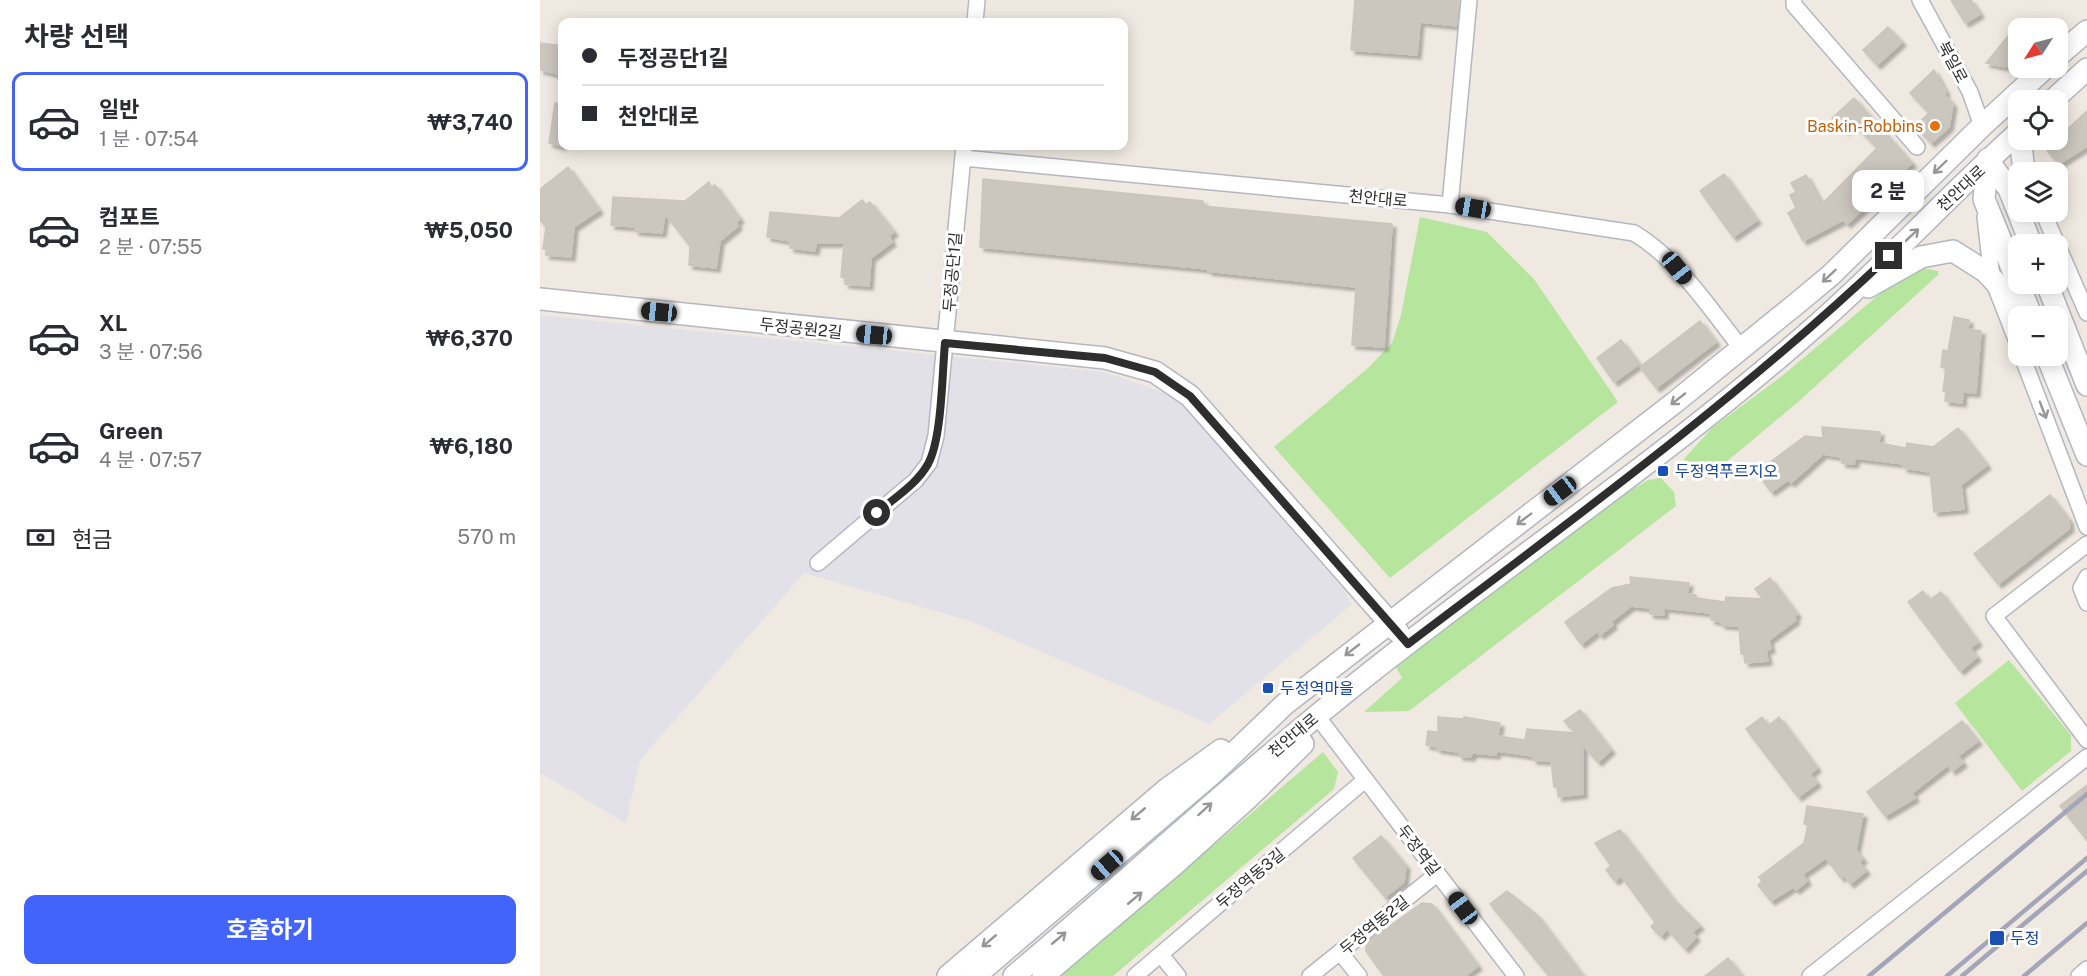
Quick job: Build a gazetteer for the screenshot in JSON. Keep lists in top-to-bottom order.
{
  "streets": {
    "main road": ["천안대로", "두정공원2길"],
    "street": [
      "북일로",
      "두정공단1길",
      "두정역길",
      "두정역동3길",
      "두정역동2길"
    ]
  },
  "crossings": [
    ["북일로", "천안대로"],
    ["천안대로", "두정공단1길"],
    ["천안대로", "두정공원2길"],
    ["두정공단1길", "두정공원2길"],
    ["두정역길", "두정역동3길"],
    ["두정역길", "두정역동2길"]
  ],
  "places": {
    "other": ["Baskin-Robbins"],
    "transit": ["두정역푸르지오", "두정역마을", "두정"]
  },
  "north": "bottom left",
  "page": {
    "heading": "차량 선택",
    "map_buttons": ["+", "−"],
    "banner": ["두정공단1길", "천안대로"],
    "list": [
      {
        "name": "일반",
        "note": "1 분 · 07:54",
        "value": "₩3,740"
      },
      {
        "name": "컴포트",
        "note": "2 분 · 07:55",
        "value": "₩5,050"
      },
      {
        "name": "XL",
        "note": "3 분 · 07:56",
        "value": "₩6,370"
      },
      {
        "name": "Green",
        "note": "4 분 · 07:57",
        "value": "₩6,180"
      }
    ],
    "bubble": "2 분",
    "pay": ["현금", "570 m"],
    "buttons": "호출하기"
  }
}
